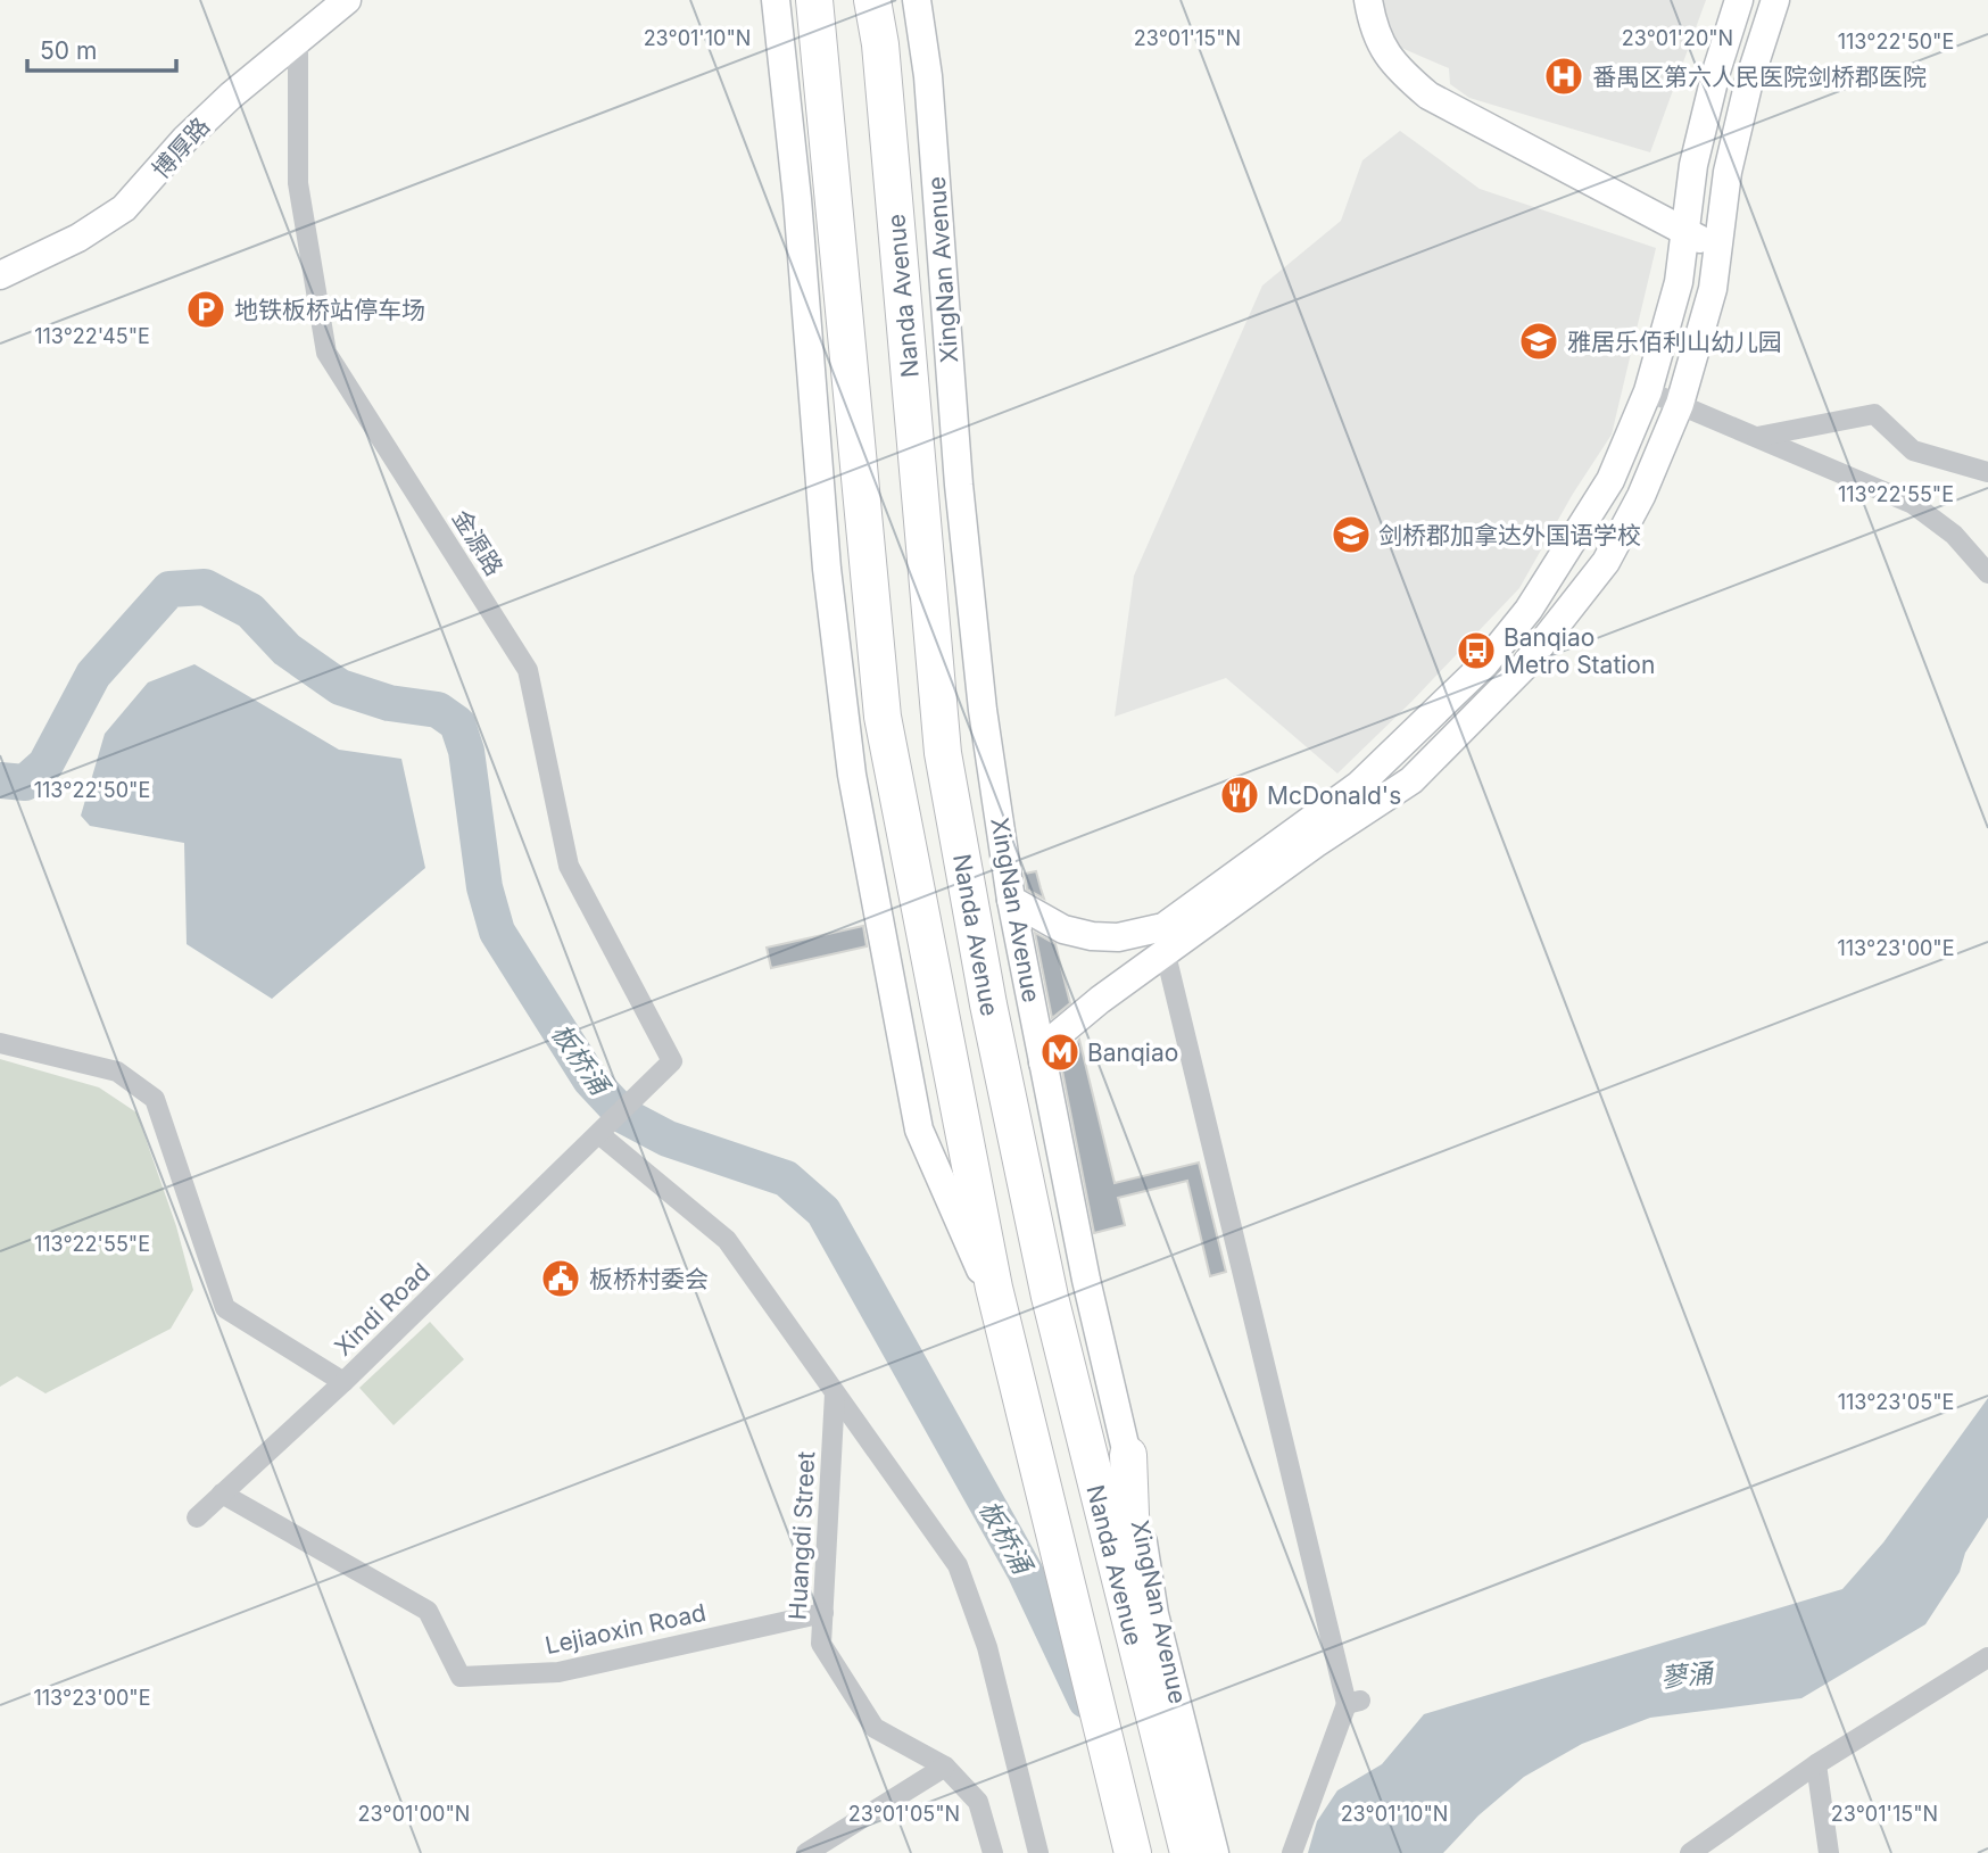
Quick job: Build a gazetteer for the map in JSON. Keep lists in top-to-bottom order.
{
  "streets": {
    "highway": ["Nanda Avenue"],
    "street": [
      "博厚路",
      "XingNan Avenue",
      "金源路",
      "Xindi Road",
      "Huangdi Street",
      "Lejiaoxin Road"
    ]
  },
  "crossings": [
    ["博厚路", "金源路"],
    ["金源路", "Xindi Road"],
    ["Xindi Road", "Lejiaoxin Road"],
    ["Huangdi Street", "Lejiaoxin Road"]
  ],
  "water": ["板桥涌", "蓼涌"],
  "places": {
    "hospital": ["番禺区第六人民医院剑桥郡医院"],
    "parking": ["地铁板桥站停车场"],
    "school or university": ["雅居乐佰利山幼儿园", "剑桥郡加拿达外国语学校"],
    "bus stop": ["Banqiao Metro Station"],
    "restaurant": ["McDonald's"],
    "metro station": ["Banqiao"],
    "public building": ["板桥村委会"]
  },
  "scale_bar": "50 m",
  "coordinates": [
    "23°01'20\"N",
    "23°01'10\"N",
    "23°01'15\"N",
    "113°22'50\"E",
    "113°22'45\"E",
    "113°22'55\"E",
    "113°23'00\"E",
    "113°23'05\"E",
    "23°01'00\"N",
    "23°01'05\"N"
  ]
}
